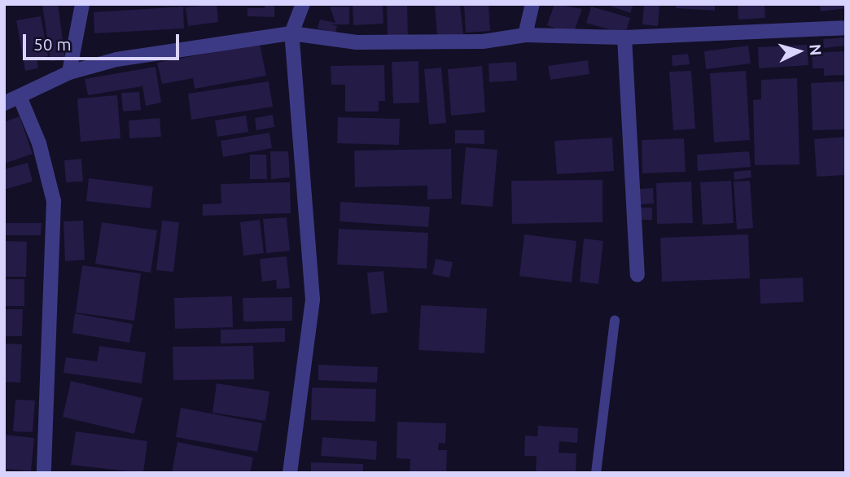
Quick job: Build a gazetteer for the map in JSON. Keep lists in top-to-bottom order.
{
  "scale_bar": "50 m",
  "north": "right"
}
